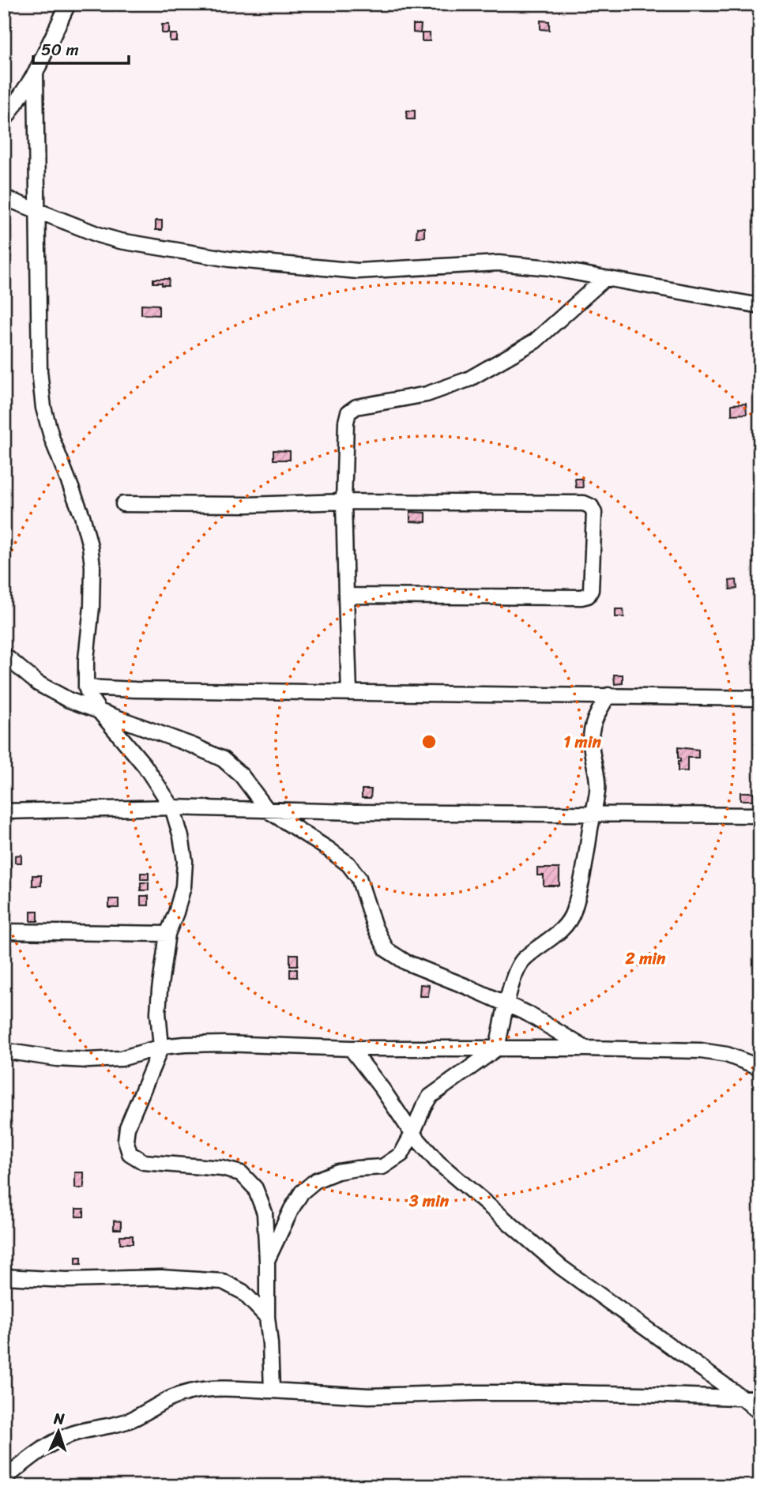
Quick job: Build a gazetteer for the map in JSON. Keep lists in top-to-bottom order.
{
  "scale_bar": "50 m",
  "north": "top",
  "rings": ["1 min", "2 min", "3 min"]
}
